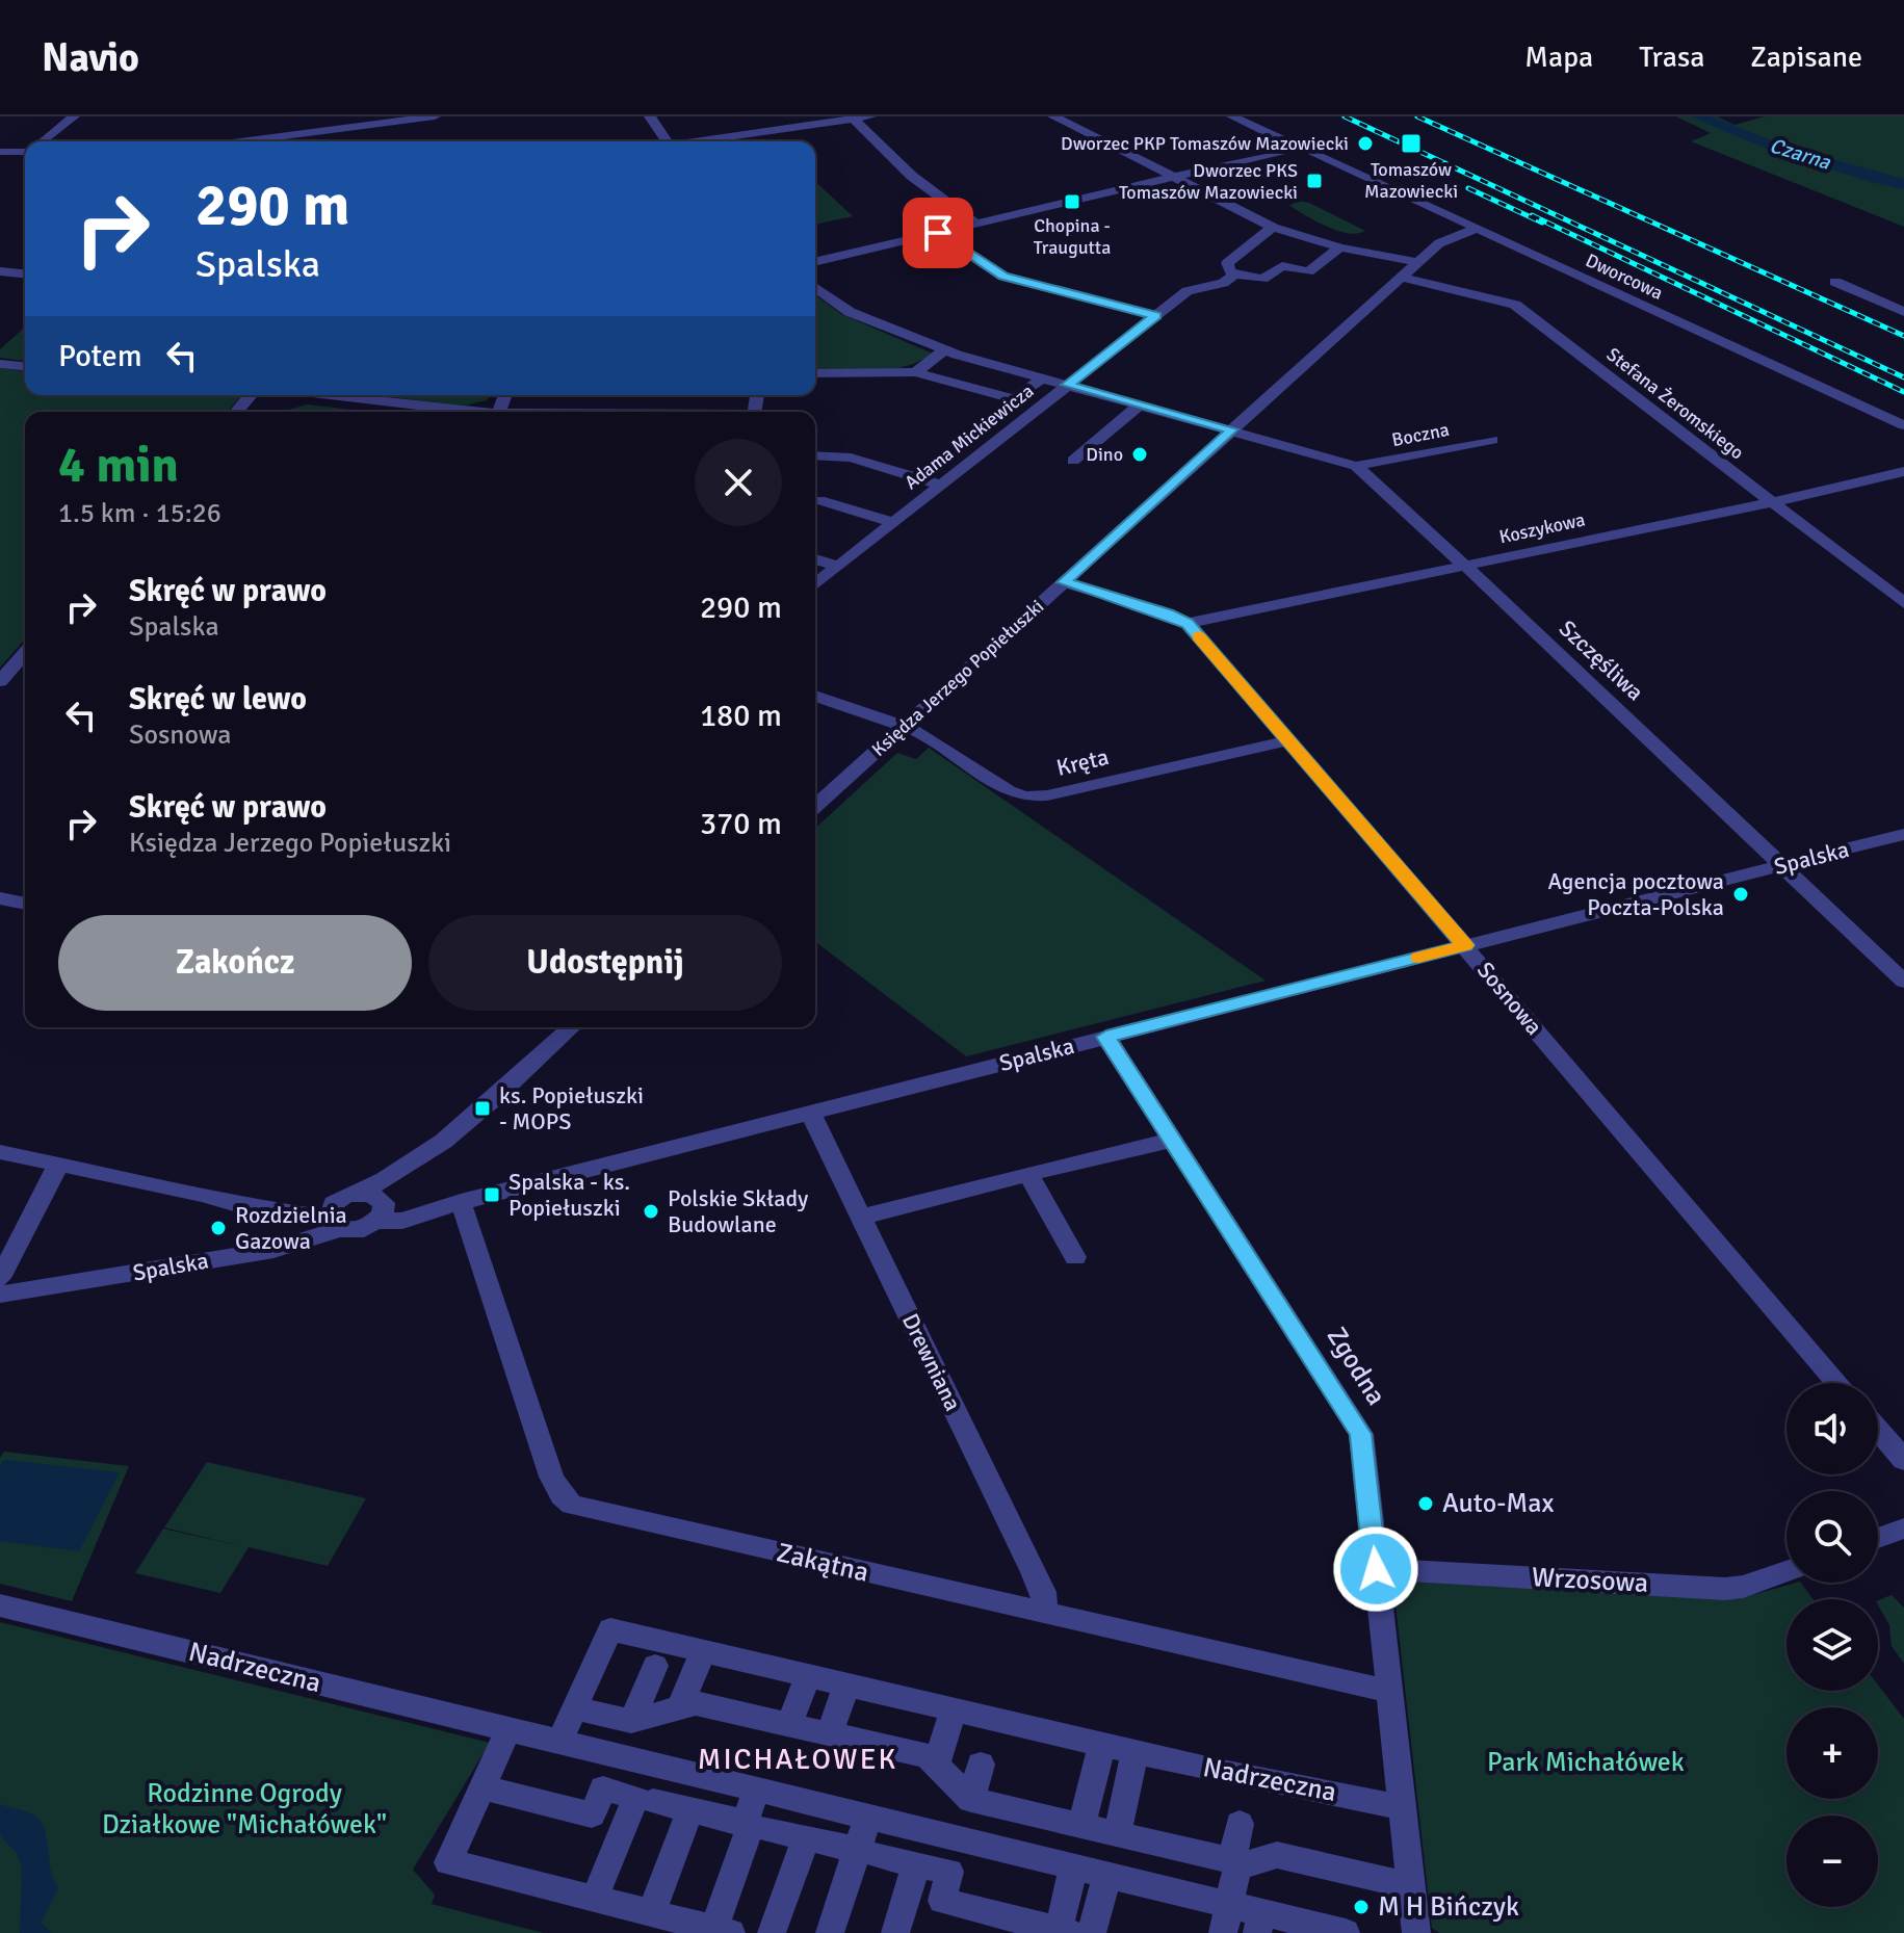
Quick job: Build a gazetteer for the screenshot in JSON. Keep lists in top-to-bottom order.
{
  "streets": {
    "street": [
      "Dworcowa",
      "Stefana Żeromskiego",
      "Boczna",
      "Adama Mickiewicza",
      "Koszykowa",
      "Szczęśliwa",
      "Księdza Jerzego Popiełuszki",
      "Kręta",
      "Spalska",
      "Sosnowa",
      "Drewniana",
      "Zgodna",
      "Zakątna",
      "Wrzosowa",
      "Nadrzeczna"
    ]
  },
  "crossings": [
    ["Dworcowa", "Księdza Jerzego Popiełuszki"],
    ["Stefana Żeromskiego", "Koszykowa"],
    ["Stefana Żeromskiego", "Księdza Jerzego Popiełuszki"],
    ["Boczna", "Szczęśliwa"],
    ["Adama Mickiewicza", "Szczęśliwa"],
    ["Koszykowa", "Szczęśliwa"],
    ["Koszykowa", "Sosnowa"],
    ["Szczęśliwa", "Księdza Jerzego Popiełuszki"],
    ["Szczęśliwa", "Spalska"],
    ["Księdza Jerzego Popiełuszki", "Kręta"],
    ["Księdza Jerzego Popiełuszki", "Sosnowa"],
    ["Kręta", "Sosnowa"],
    ["Spalska", "Sosnowa"],
    ["Spalska", "Drewniana"],
    ["Spalska", "Zgodna"],
    ["Spalska", "Zakątna"],
    ["Drewniana", "Zakątna"],
    ["Zgodna", "Zakątna"],
    ["Zgodna", "Wrzosowa"],
    ["Zgodna", "Nadrzeczna"]
  ],
  "districts": ["MICHAŁOWEK"],
  "water": ["Czarna"],
  "parks": ["Park Michałówek", "Rodzinne Ogrody Działkowe \"Michałówek\""],
  "places": {
    "other": [
      "Dworzec PKP Tomaszów Mazowiecki",
      "Dino",
      "Agencja pocztowa Poczta-Polska",
      "Polskie Składy Budowlane",
      "Rozdzielnia Gazowa",
      "Auto-Max",
      "M H Bińczyk"
    ],
    "transit": [
      "Tomaszów Mazowiecki",
      "Dworzec PKS Tomaszów Mazowiecki",
      "Chopina - Traugutta",
      "ks. Popiełuszki - MOPS",
      "Spalska - ks. Popiełuszki"
    ]
  },
  "page": {
    "header": "Navio",
    "nav": ["Mapa", "Trasa", "Zapisane"],
    "turn": ["290 m", "Spalska"],
    "then": "Potem",
    "heading": ["4 min", "1.5 km · 15:26"],
    "list": [
      {
        "name": "Skręć w prawo",
        "note": "Spalska",
        "value": "290 m"
      },
      {
        "name": "Skręć w lewo",
        "note": "Sosnowa",
        "value": "180 m"
      },
      {
        "name": "Skręć w prawo",
        "note": "Księdza Jerzego Popiełuszki",
        "value": "370 m"
      }
    ],
    "buttons": ["Zakończ", "Udostępnij"],
    "map_buttons": ["+", "−"]
  }
}
